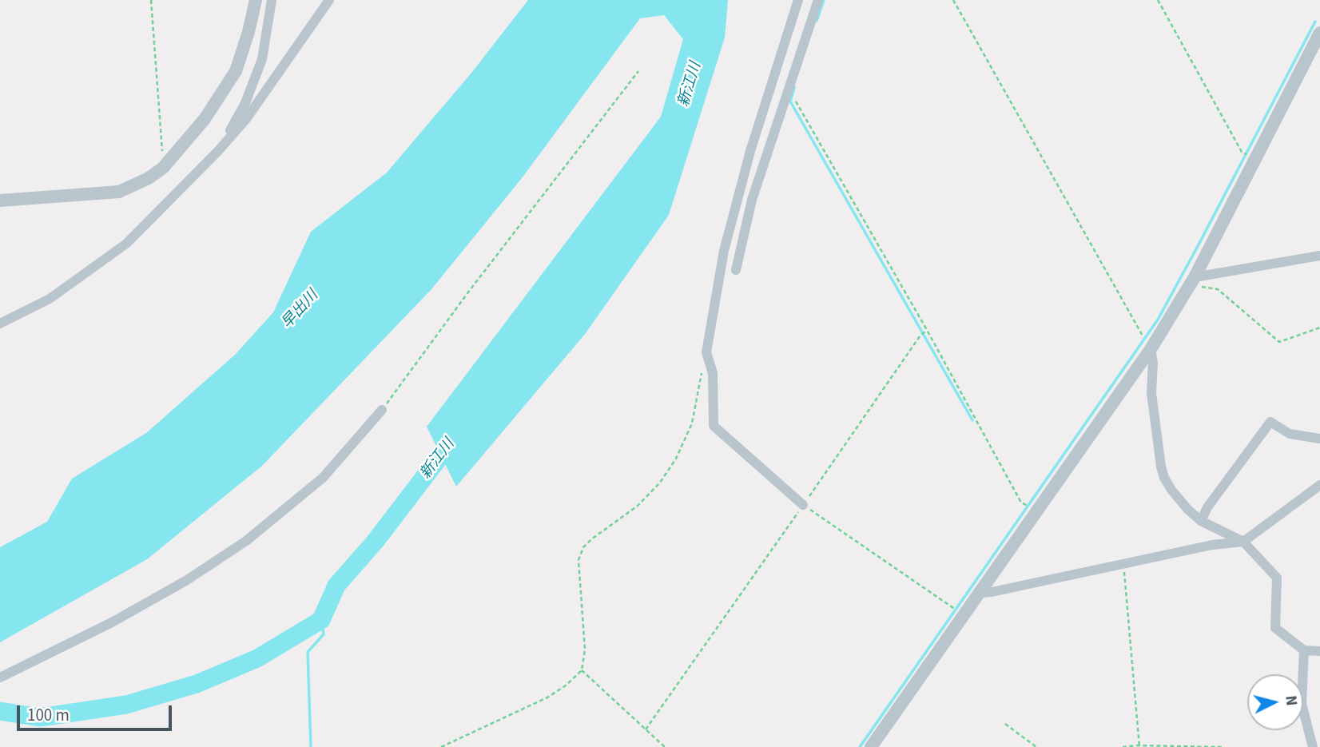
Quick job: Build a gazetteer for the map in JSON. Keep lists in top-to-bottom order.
{
  "water": ["新江川", "早出川"],
  "scale_bar": "100 m",
  "north": "right"
}
